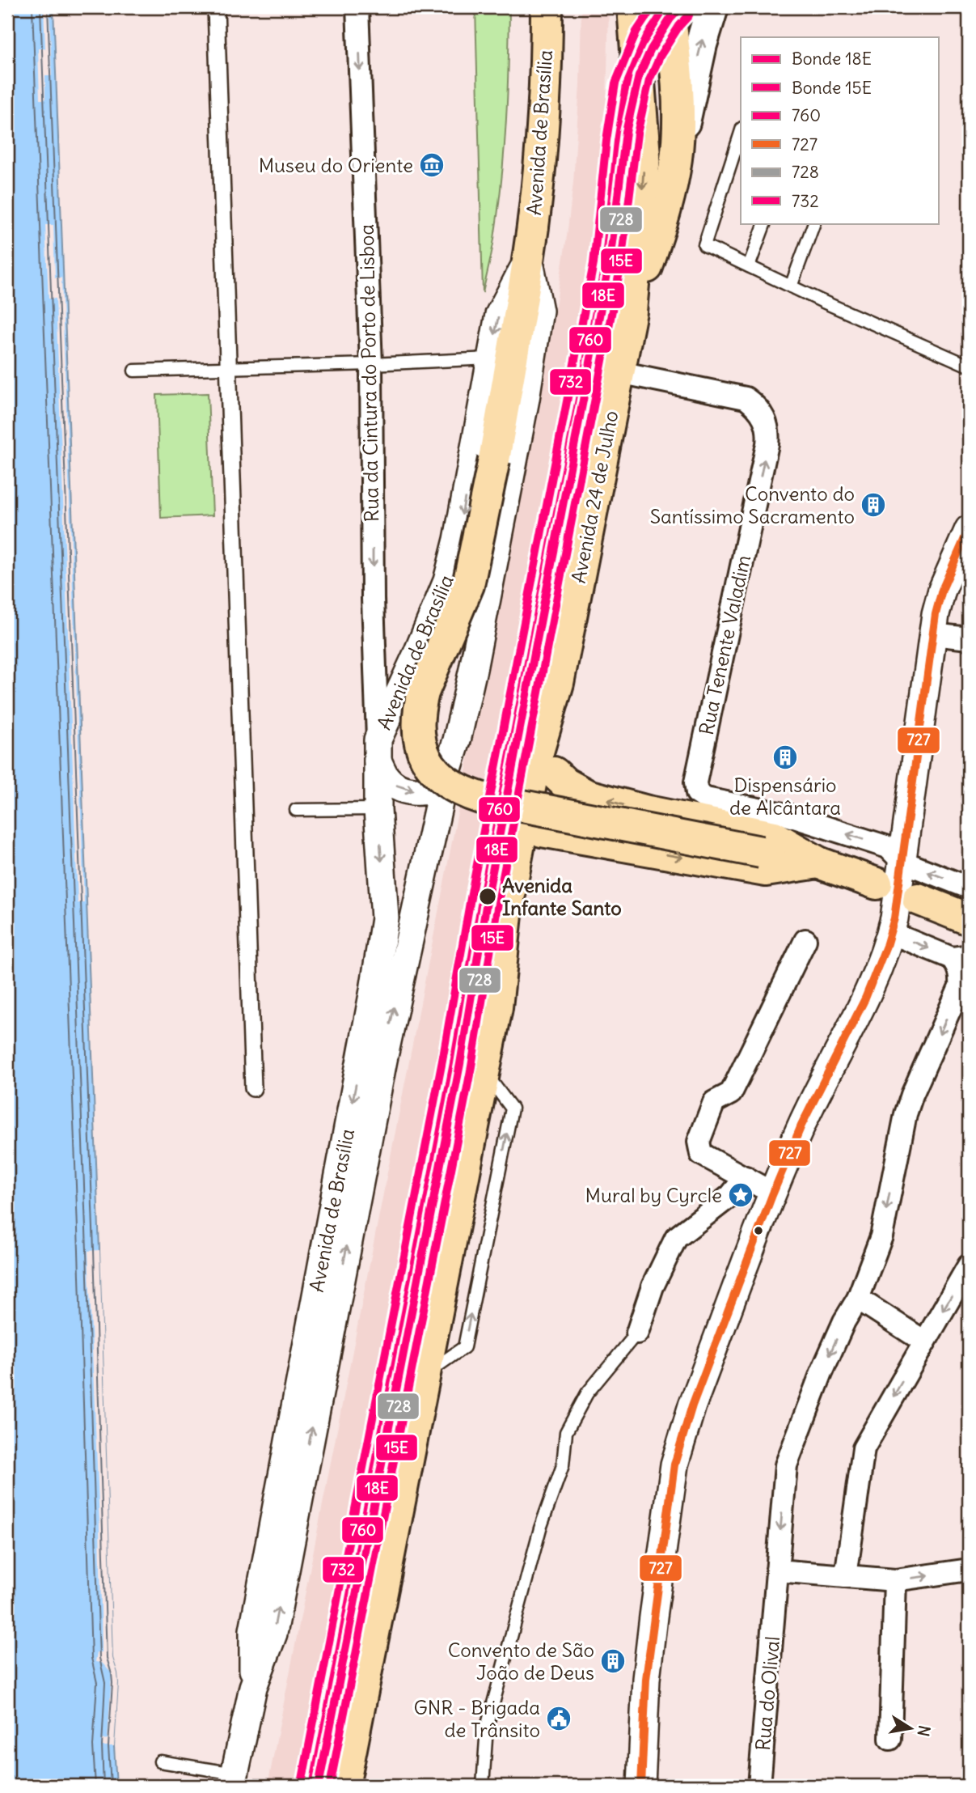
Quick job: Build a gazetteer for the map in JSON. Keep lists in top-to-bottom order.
{
  "streets": {
    "main road": ["Avenida de Brasília", "Avenida 24 de Julho"],
    "street": ["Rua da Cintura do Porto de Lisboa", "Rua Tenente Valadim", "Rua do Olival"]
  },
  "crossings": [
    ["Avenida de Brasília", "Rua da Cintura do Porto de Lisboa"],
    ["Avenida 24 de Julho", "Rua Tenente Valadim"]
  ],
  "places": {
    "museum": ["Museu do Oriente"],
    "building": ["Convento do Santíssimo Sacramento", "Dispensário de Alcântara", "Convento de São João de Deus"],
    "other": ["Avenida Infante Santo"],
    "place": ["Mural by Cyrcle"],
    "public building": ["GNR - Brigada de Trânsito"]
  },
  "lines": [
    "tram line 18E",
    "transit line 760",
    "transit line 732",
    "transit line 728",
    "tram line 15E",
    "transit line 727"
  ],
  "legend": [
    "Bonde 18E",
    "Bonde 15E",
    "760",
    "727",
    "728",
    "732"
  ],
  "north": "right"
}
